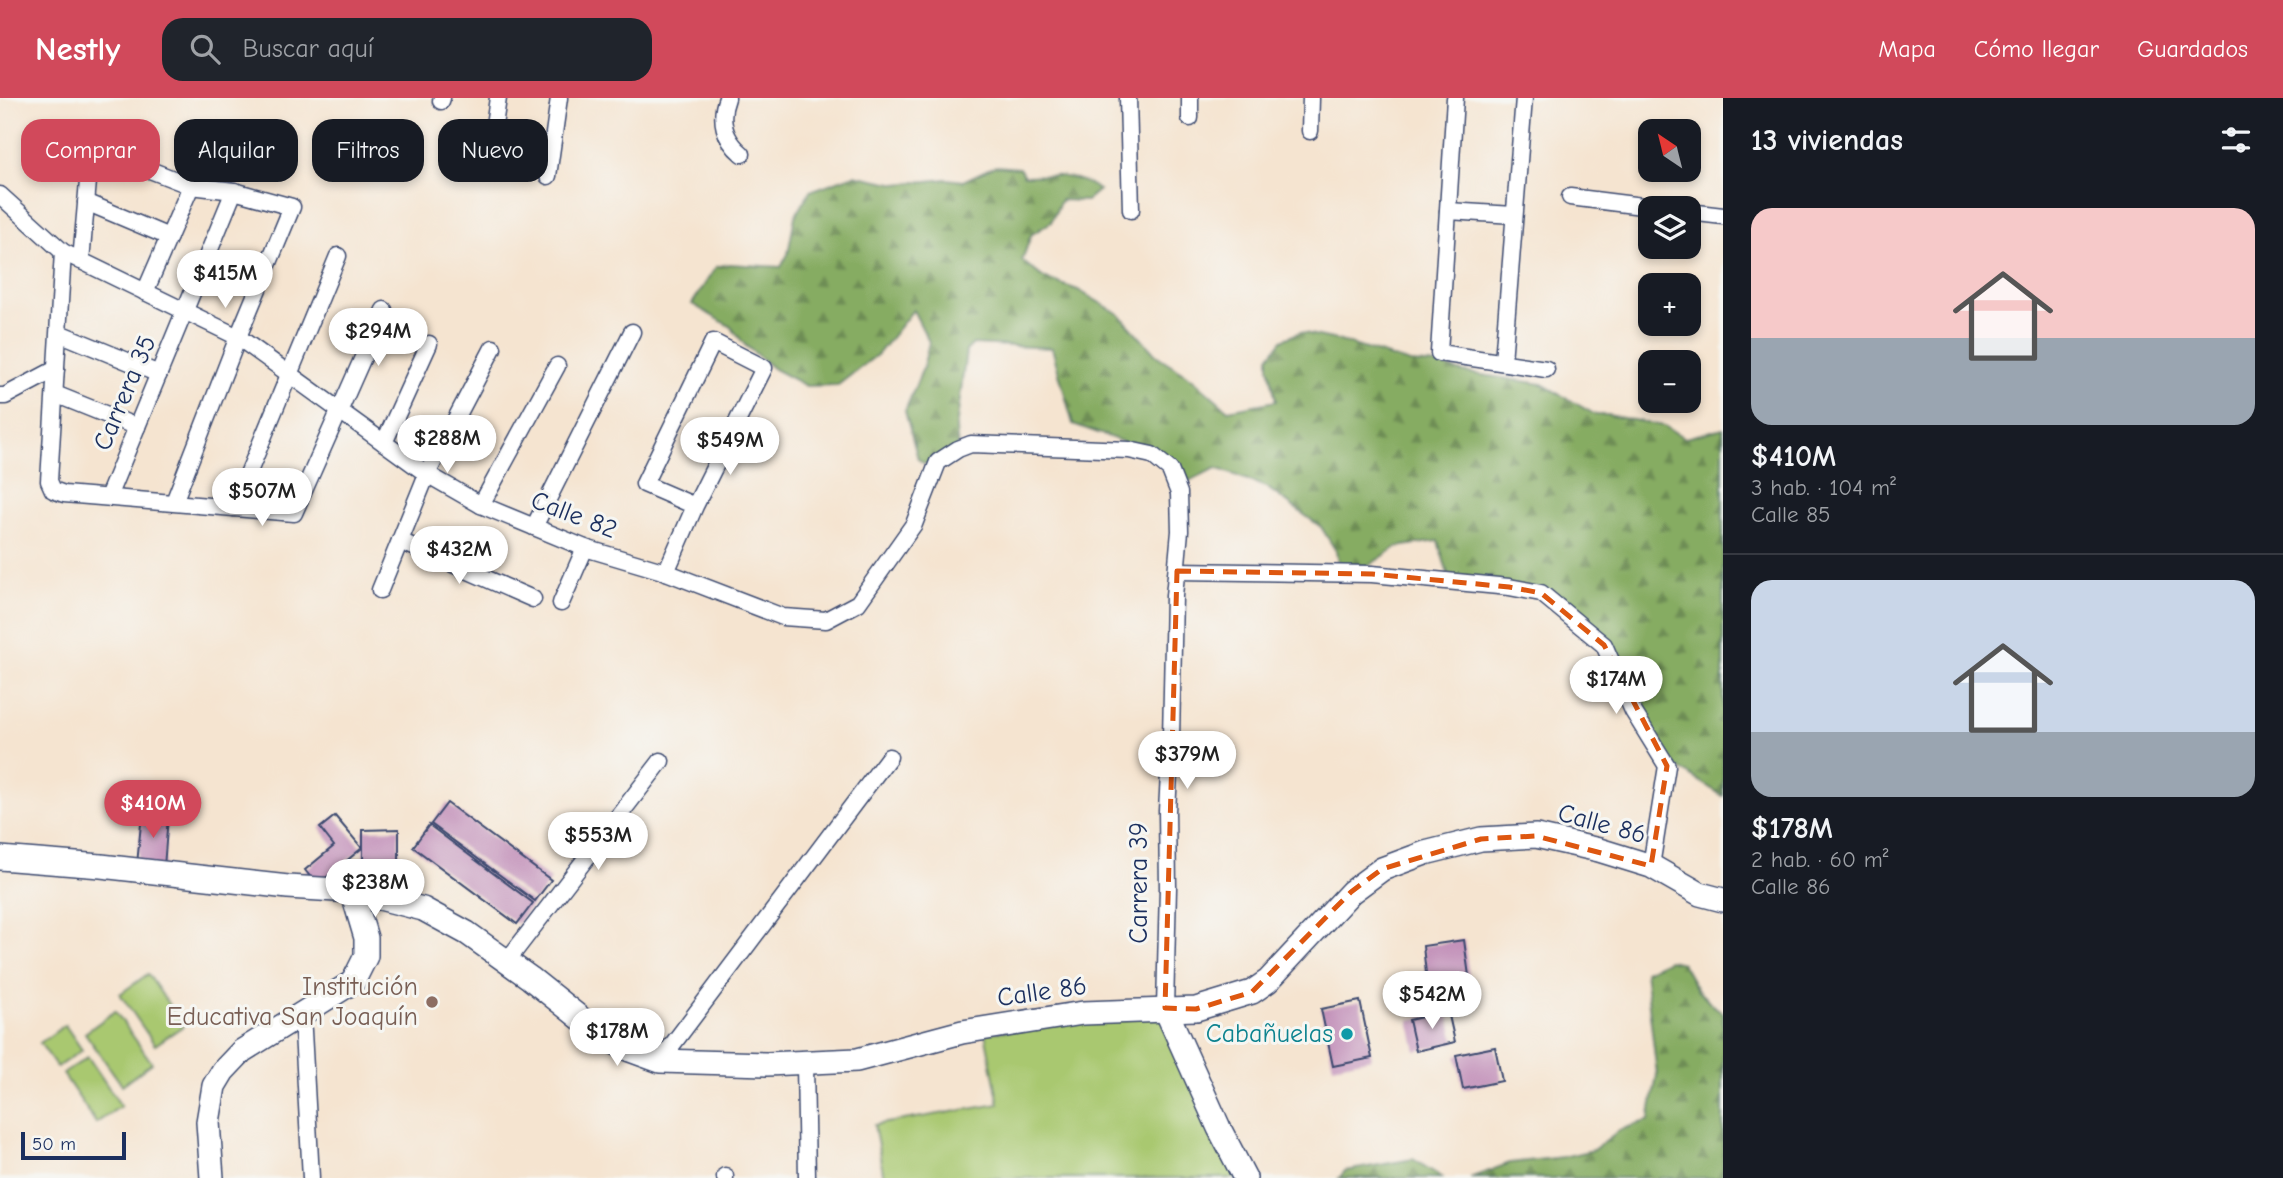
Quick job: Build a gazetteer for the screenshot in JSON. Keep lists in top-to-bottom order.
{
  "streets": {
    "main road": ["Calle 86", "Carrera 39"],
    "street": ["Carrera 35", "Calle 82"]
  },
  "crossings": [
    ["Carrera 35", "Calle 82"],
    ["Calle 82", "Carrera 39"],
    ["Calle 86", "Carrera 39"]
  ],
  "places": ["Institución Educativa San Joaquín", "Cabañuelas"],
  "scale_bar": "50 m",
  "north": "top left",
  "page": {
    "header": "Nestly",
    "search": "Buscar aquí",
    "nav": ["Mapa", "Cómo llegar", "Guardados"],
    "heading": "13 viviendas",
    "map_buttons": ["+", "−"],
    "chip": [
      "Comprar",
      "Alquilar",
      "Filtros",
      "Nuevo"
    ],
    "list": [
      {
        "name": "$410M",
        "note": "3 hab. · 104 m² · Calle 85"
      },
      {
        "name": "$178M",
        "note": "2 hab. · 60 m² · Calle 86"
      }
    ],
    "price": [
      "$415M",
      "$294M",
      "$288M",
      "$549M",
      "$507M",
      "$432M",
      "$174M",
      "$379M",
      "$410M",
      "$553M",
      "$238M",
      "$542M",
      "$178M"
    ],
    "scale": "50 m"
  }
}
